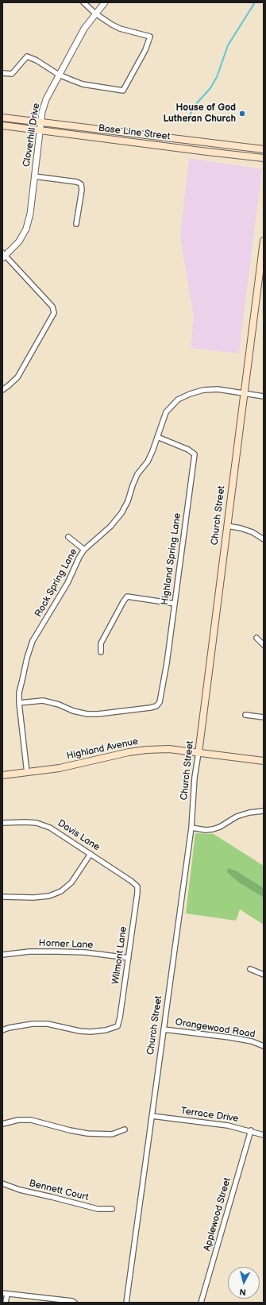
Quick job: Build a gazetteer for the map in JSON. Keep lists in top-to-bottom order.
{
  "streets": {
    "main road": ["Base Line Street", "Church Street", "Highland Avenue"],
    "street": [
      "Cloverhill Drive",
      "Highland Spring Lane",
      "Rock Spring Lane",
      "Davis Lane",
      "Horner Lane",
      "Wilmont Lane",
      "Orangewood Road",
      "Terrace Drive",
      "Bennett Court",
      "Applewood Street"
    ]
  },
  "crossings": [
    ["Base Line Street", "Cloverhill Drive"],
    ["Church Street", "Rock Spring Lane"],
    ["Church Street", "Highland Avenue"],
    ["Church Street", "Orangewood Road"],
    ["Church Street", "Terrace Drive"],
    ["Highland Spring Lane", "Rock Spring Lane"],
    ["Rock Spring Lane", "Highland Avenue"],
    ["Davis Lane", "Wilmont Lane"],
    ["Horner Lane", "Wilmont Lane"],
    ["Terrace Drive", "Applewood Street"]
  ],
  "places": ["House of God Lutheran Church"],
  "north": "bottom"
}
